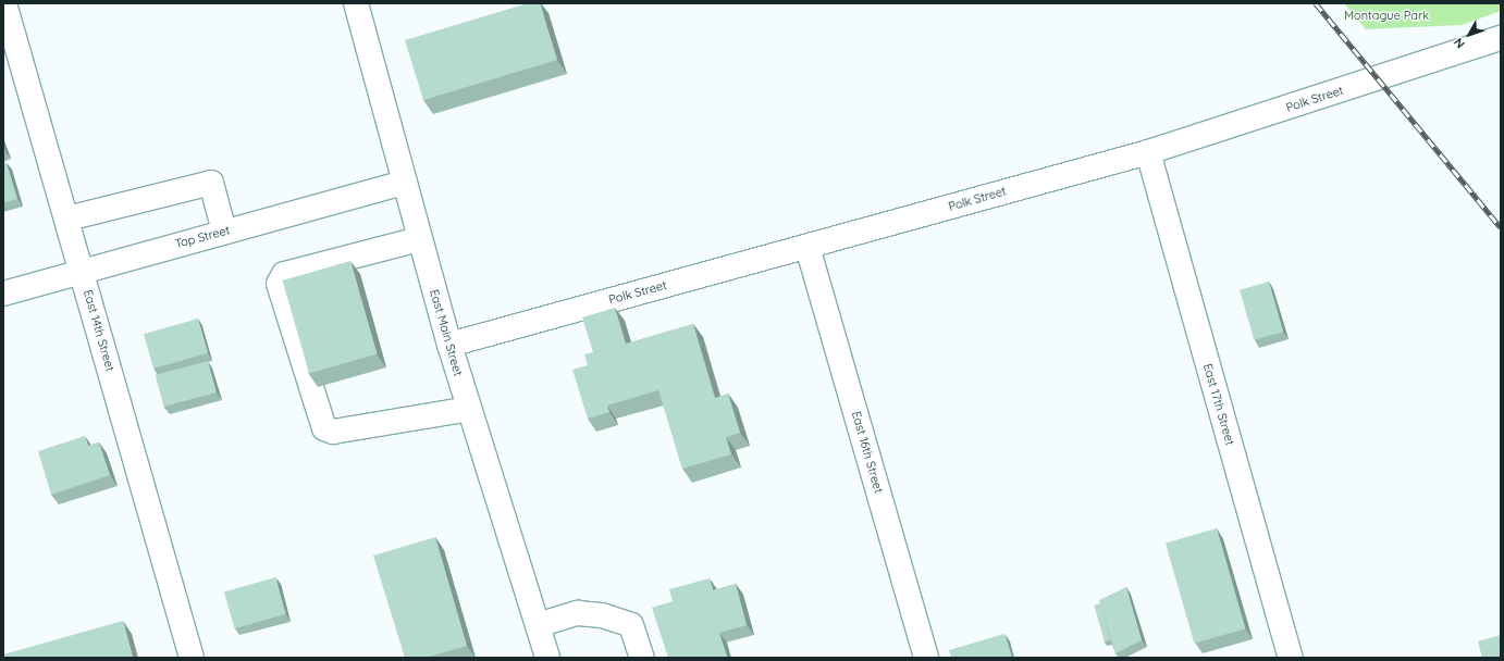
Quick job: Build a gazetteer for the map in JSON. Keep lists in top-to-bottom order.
{
  "streets": {
    "street": [
      "Polk Street",
      "Top Street",
      "East 14th Street",
      "East Main Street",
      "East 17th Street",
      "East 16th Street"
    ]
  },
  "crossings": [
    ["Polk Street", "East Main Street"],
    ["Polk Street", "East 17th Street"],
    ["Polk Street", "East 16th Street"],
    ["Top Street", "East 14th Street"],
    ["Top Street", "East Main Street"]
  ],
  "parks": ["Montague Park"],
  "north": "bottom left"
}
